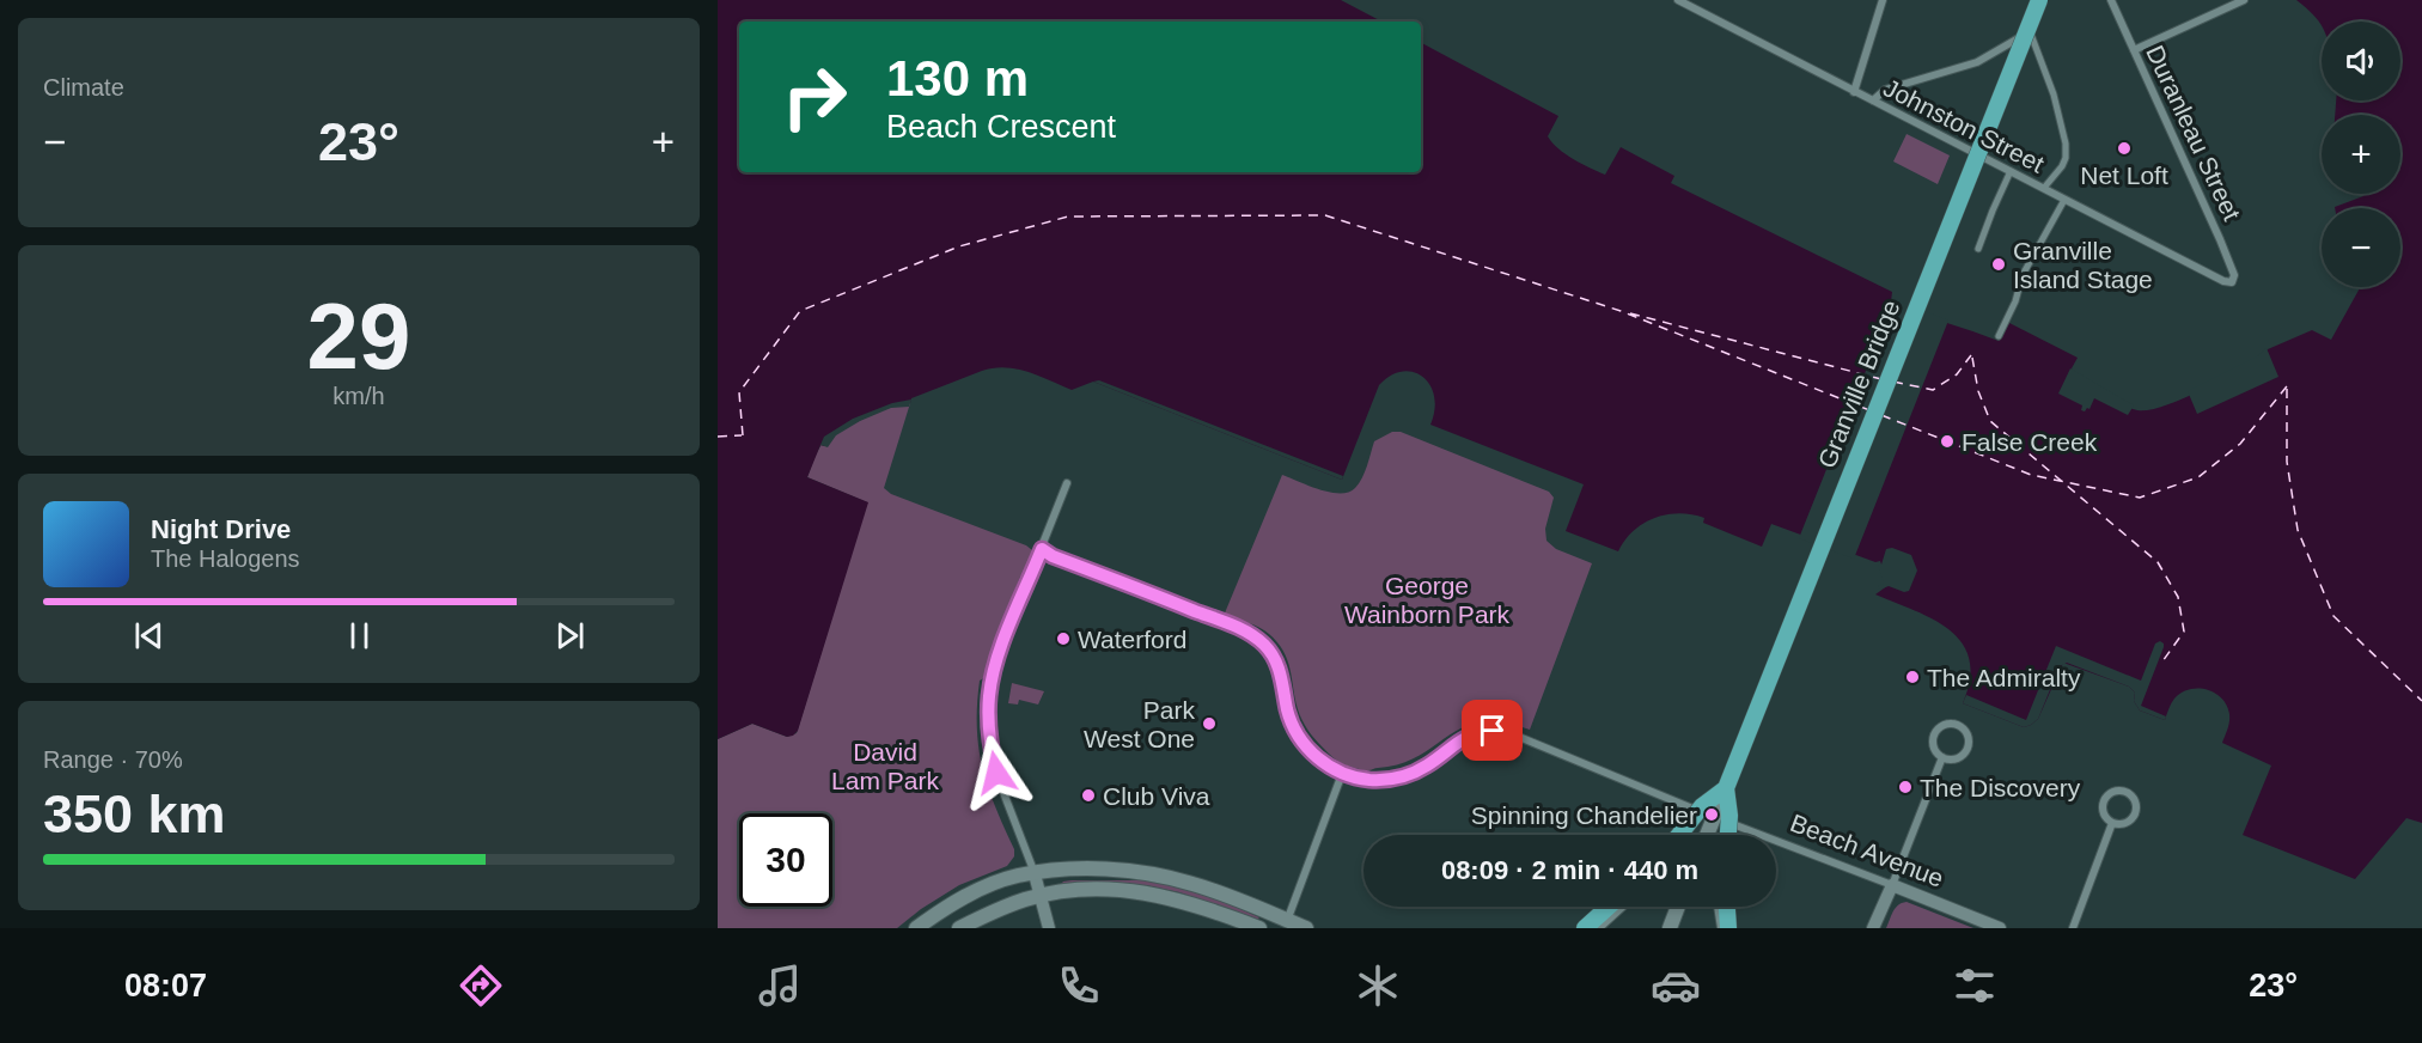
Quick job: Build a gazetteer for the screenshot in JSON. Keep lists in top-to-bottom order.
{
  "streets": {
    "highway": ["Granville Bridge"],
    "street": ["Johnston Street", "Duranleau Street", "Beach Avenue"]
  },
  "crossings": [
    ["Johnston Street", "Duranleau Street"]
  ],
  "parks": ["George Wainborn Park", "David Lam Park"],
  "places": [
    "Net Loft",
    "Granville Island Stage",
    "False Creek",
    "Waterford",
    "The Admiralty",
    "Park West One",
    "The Discovery",
    "Club Viva",
    "Spinning Chandelier"
  ],
  "page": {
    "tile": [
      "Climate",
      ["29", "km/h"],
      ["Range · 70%", "350 km"]
    ],
    "map_buttons": ["+", "−"],
    "turn": ["130 m", "Beach Crescent"],
    "heat": ["−", "23°", "+"],
    "song": ["Night Drive", "The Halogens"],
    "limit": "30",
    "trip": "08:09 · 2 min · 440 m",
    "tabs": ["08:07", "23°"]
  }
}
